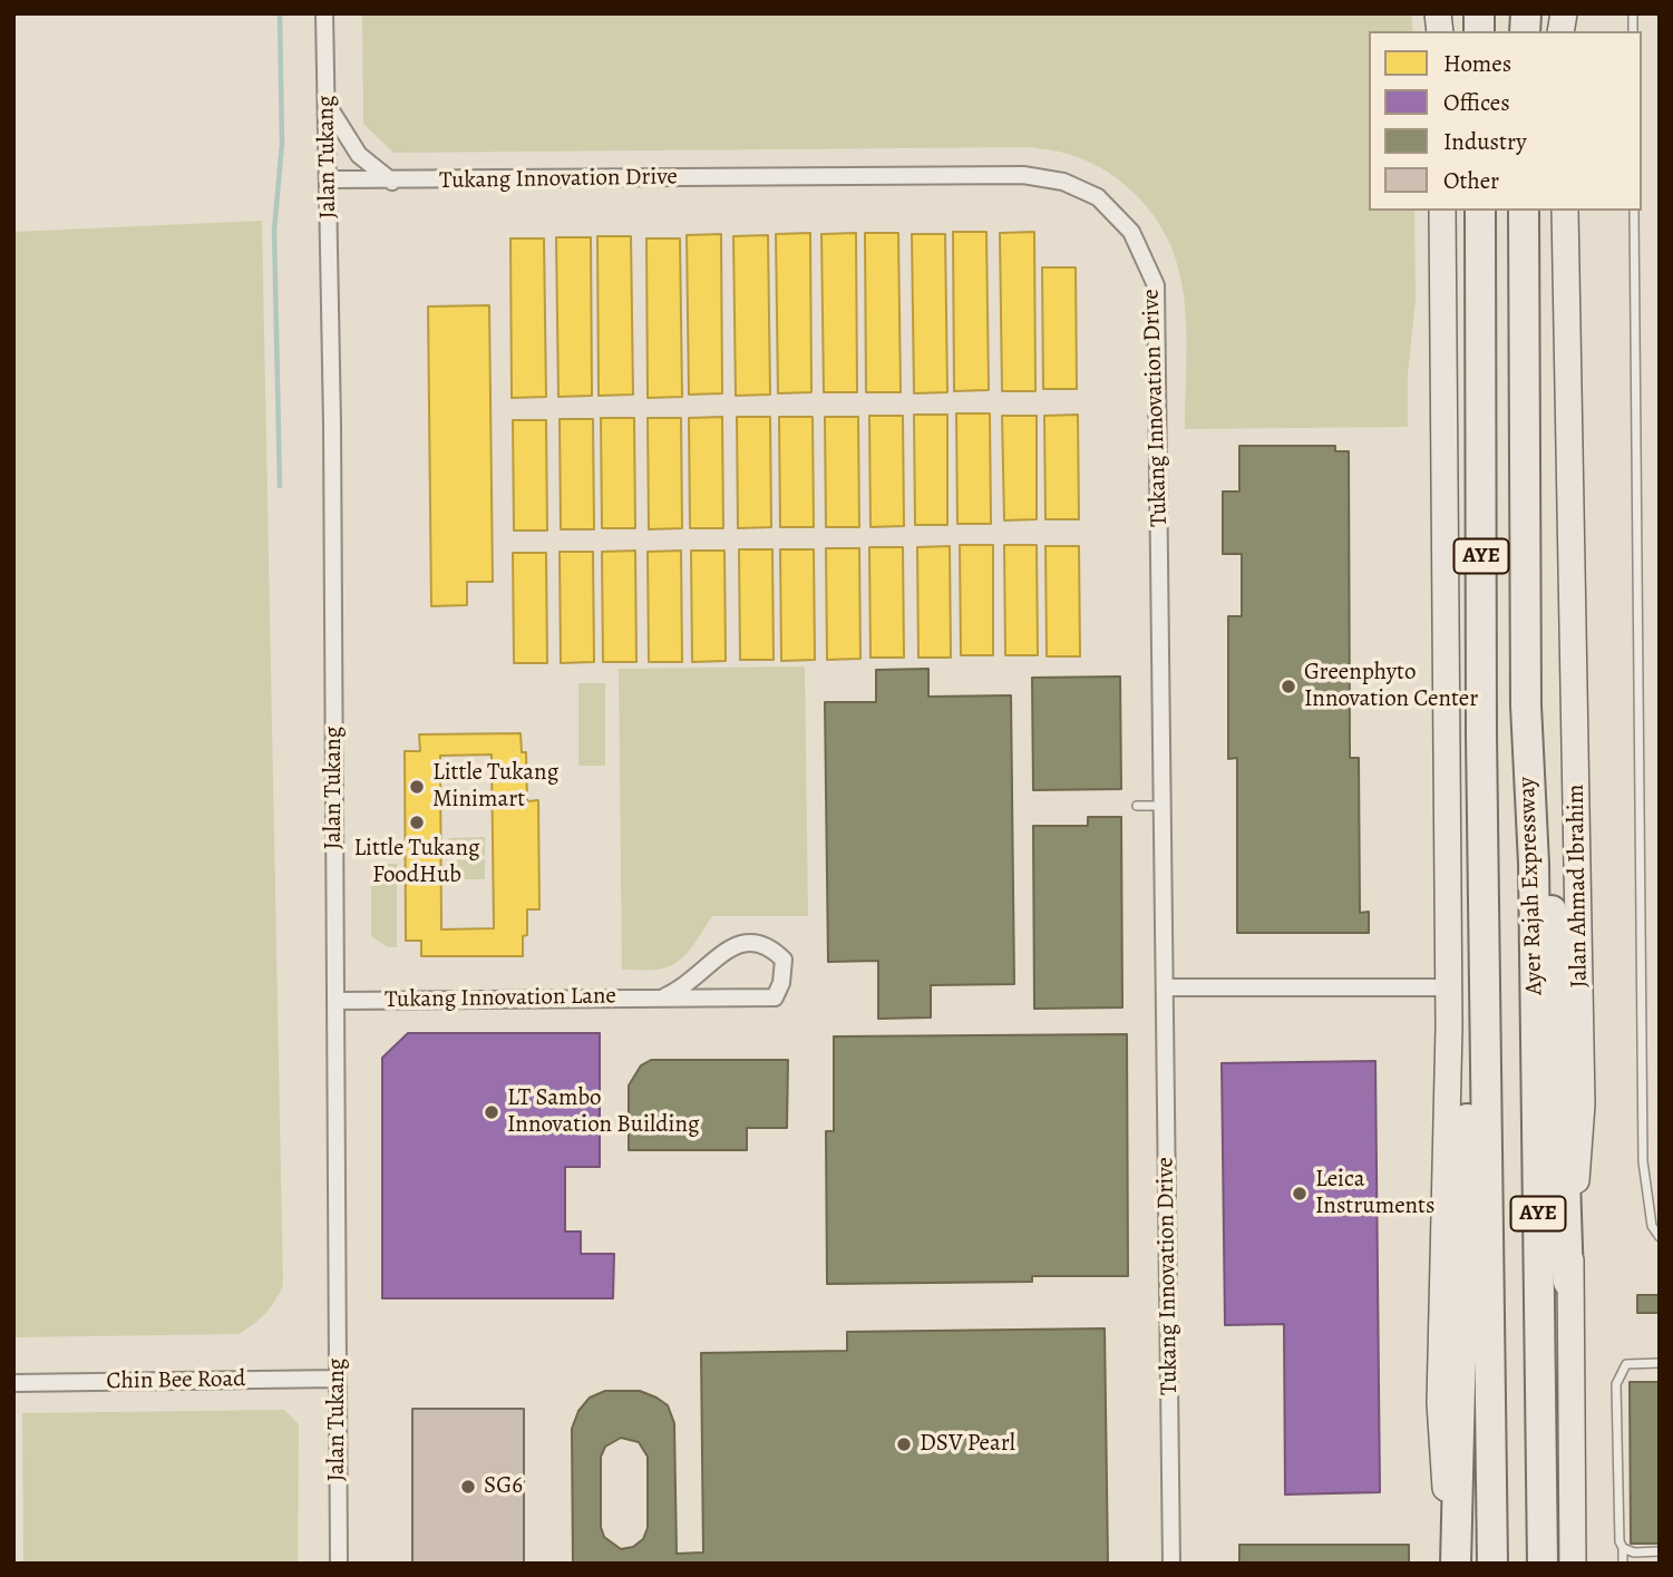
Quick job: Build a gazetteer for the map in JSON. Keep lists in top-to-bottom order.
{
  "streets": {
    "highway": ["AYE", "Ayer Rajah Expressway"],
    "main road": ["Jalan Ahmad Ibrahim"],
    "street": [
      "Jalan Tukang",
      "Tukang Innovation Drive",
      "Tukang Innovation Lane",
      "Chin Bee Road"
    ]
  },
  "crossings": [
    ["Jalan Tukang", "Tukang Innovation Drive"],
    ["Jalan Tukang", "Tukang Innovation Lane"],
    ["Jalan Tukang", "Chin Bee Road"]
  ],
  "places": [
    "Greenphyto Innovation Center",
    "Little Tukang Minimart",
    "Little Tukang FoodHub",
    "LT Sambo Innovation Building",
    "Leica Instruments",
    "DSV Pearl",
    "SG6"
  ],
  "legend": [
    "Homes",
    "Offices",
    "Industry",
    "Other"
  ]
}
